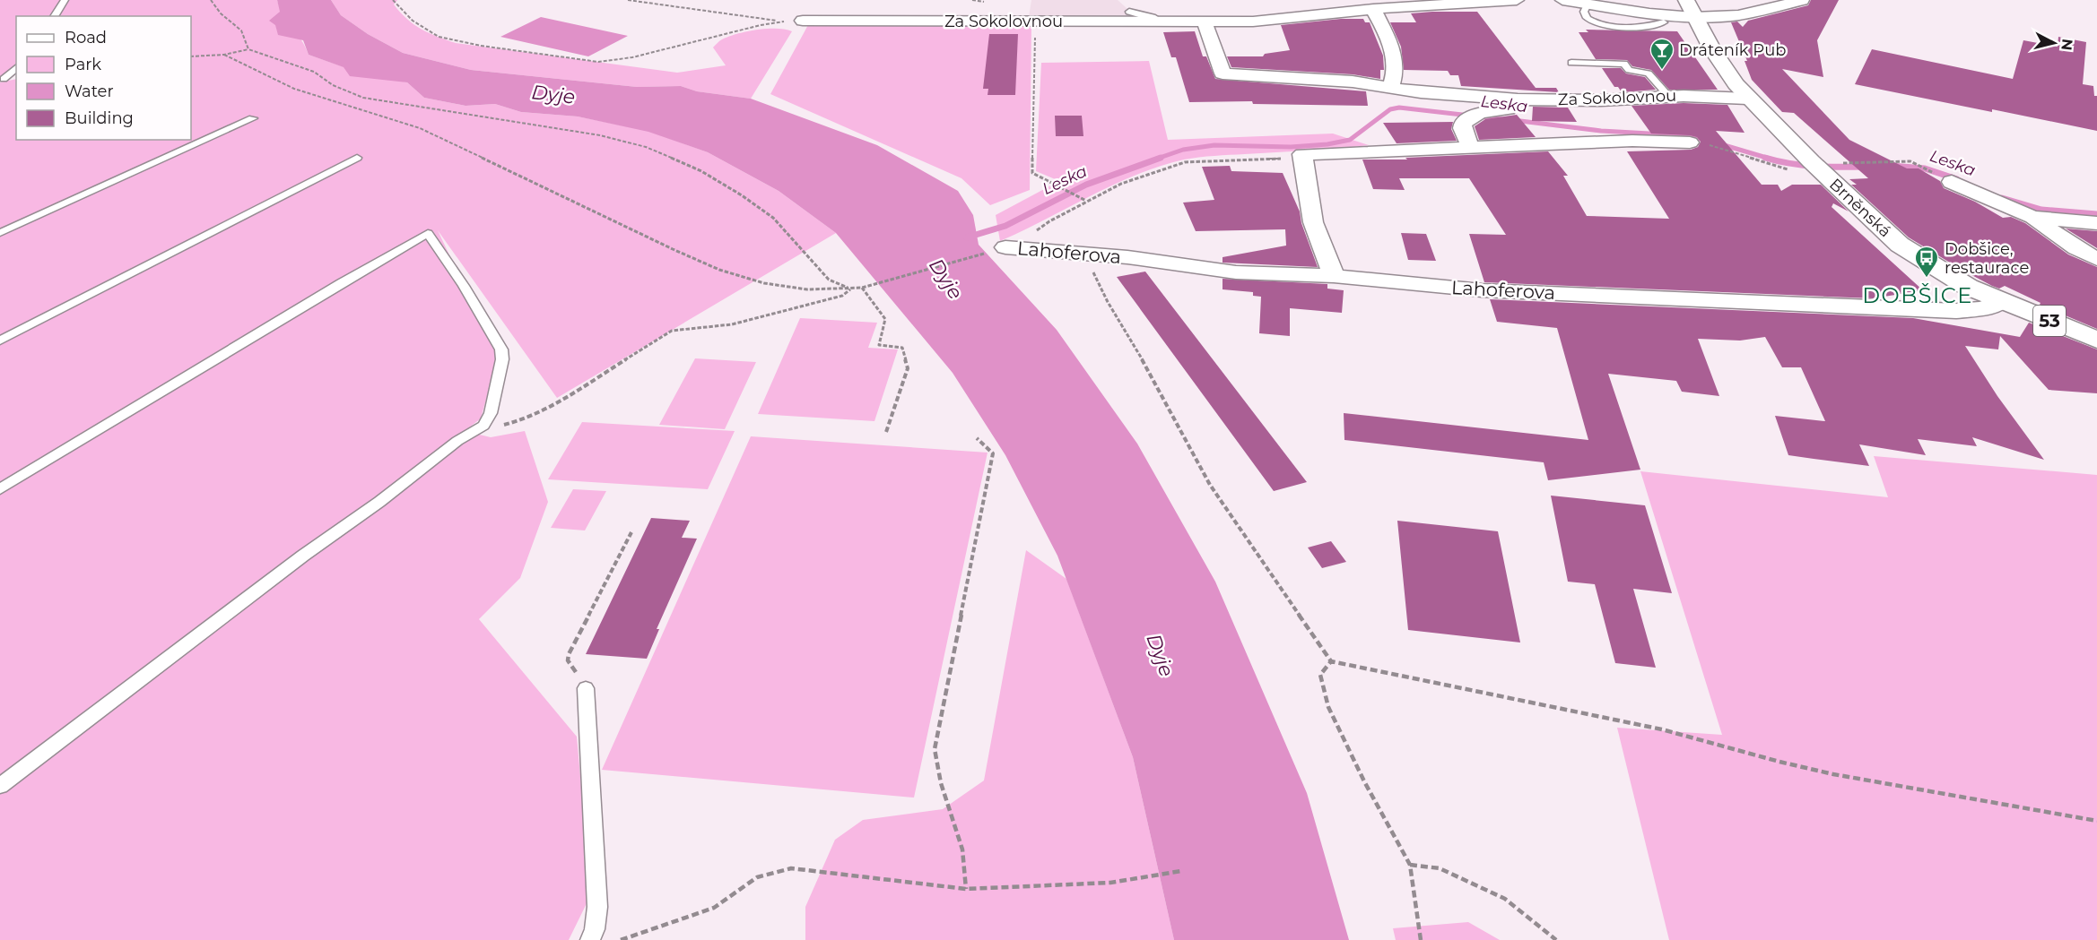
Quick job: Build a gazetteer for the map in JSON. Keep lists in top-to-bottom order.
{
  "streets": {
    "main road": ["Brněnská", "53"],
    "street": ["Za Sokolovnou", "Lahoferova"]
  },
  "crossings": [
    ["Za Sokolovnou", "Brněnská"],
    ["Brněnská", "Lahoferova"]
  ],
  "districts": ["DOBŠICE"],
  "water": ["Dyje", "Leska"],
  "places": {
    "bar": ["Dráteník Pub"],
    "bus stop": ["Dobšice, restaurace"]
  },
  "legend": [
    "Road",
    "Park",
    "Water",
    "Building"
  ],
  "north": "right"
}
